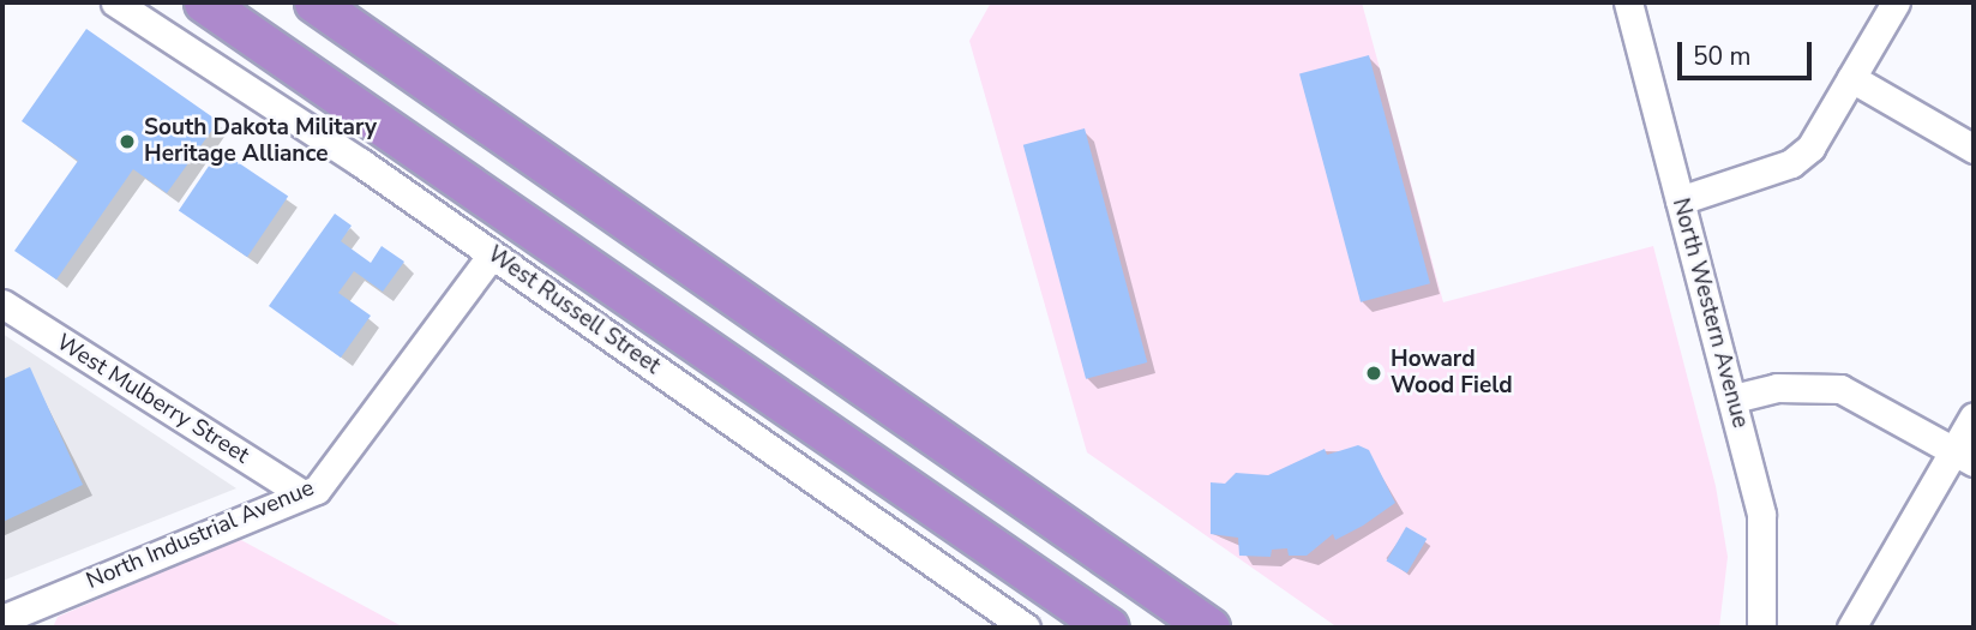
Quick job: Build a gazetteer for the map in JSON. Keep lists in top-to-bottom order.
{
  "streets": {
    "highway": ["West Russell Street"],
    "street": ["North Western Avenue", "West Mulberry Street", "North Industrial Avenue"]
  },
  "crossings": [
    ["West Russell Street", "North Industrial Avenue"],
    ["West Mulberry Street", "North Industrial Avenue"]
  ],
  "places": ["South Dakota Military Heritage Alliance", "Howard Wood Field"],
  "scale_bar": "50 m"
}
